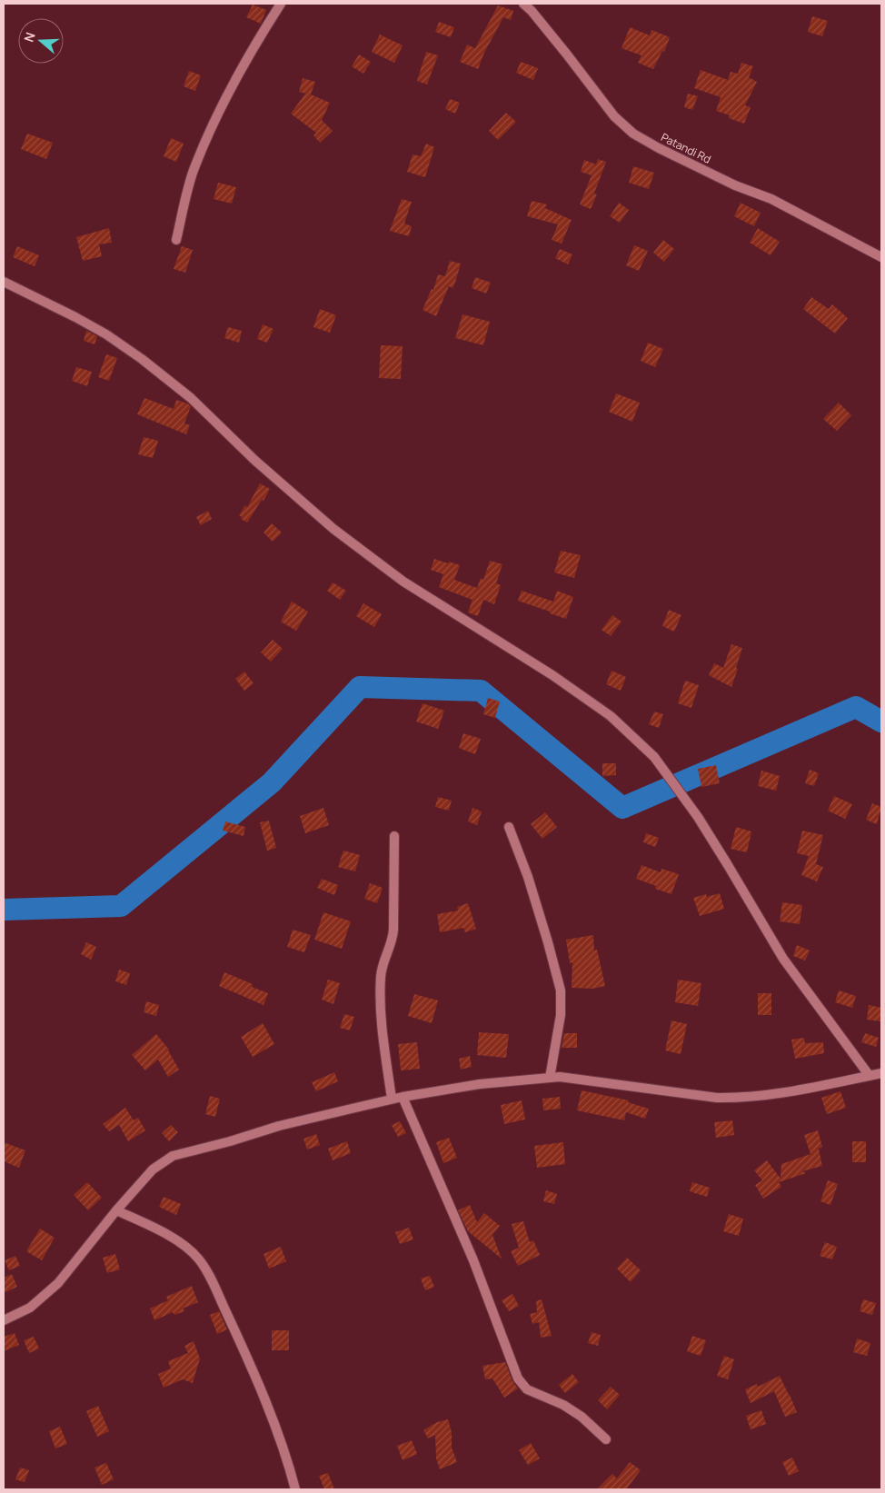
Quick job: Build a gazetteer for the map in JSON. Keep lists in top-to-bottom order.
{
  "streets": {
    "street": ["Patandi Rd"]
  },
  "north": "left"
}
